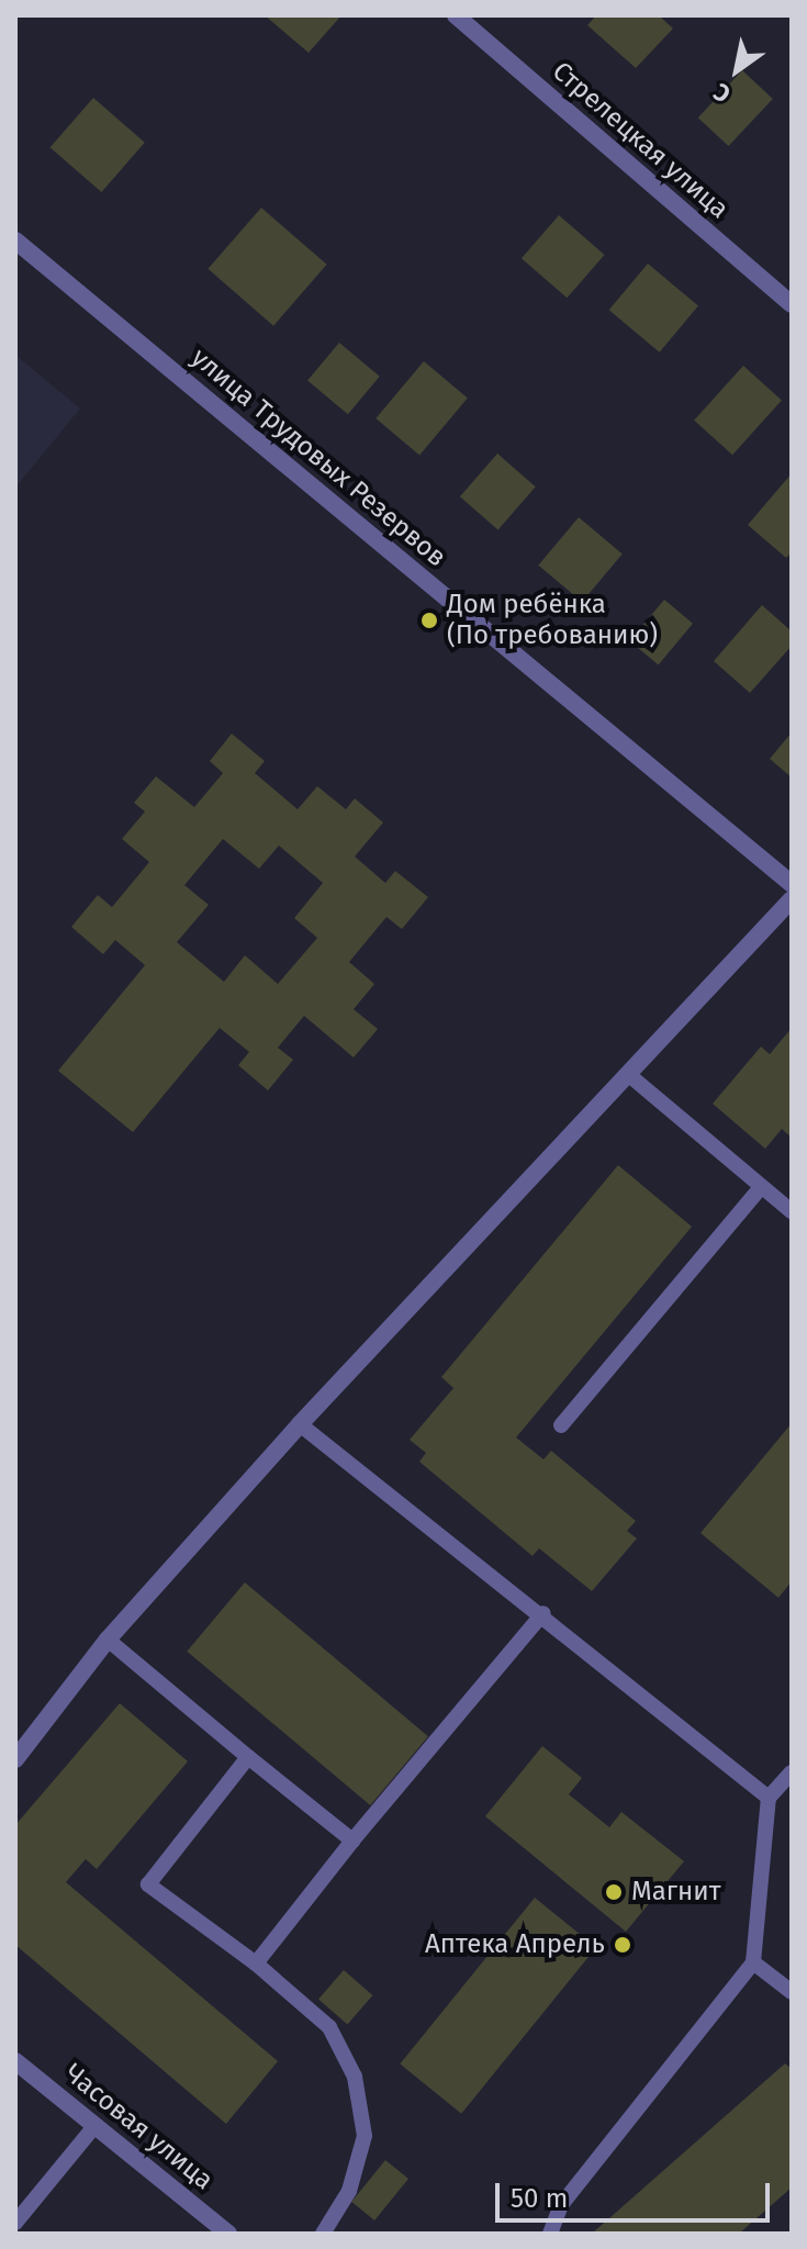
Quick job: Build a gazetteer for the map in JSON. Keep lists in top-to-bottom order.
{
  "streets": {
    "street": ["Стрелецкая улица", "улица Трудовых Резервов", "Часовая улица"]
  },
  "places": ["Дом ребёнка (По требованию)", "Магнит", "Аптека Апрель"],
  "scale_bar": "50 m",
  "north": "bottom left"
}
